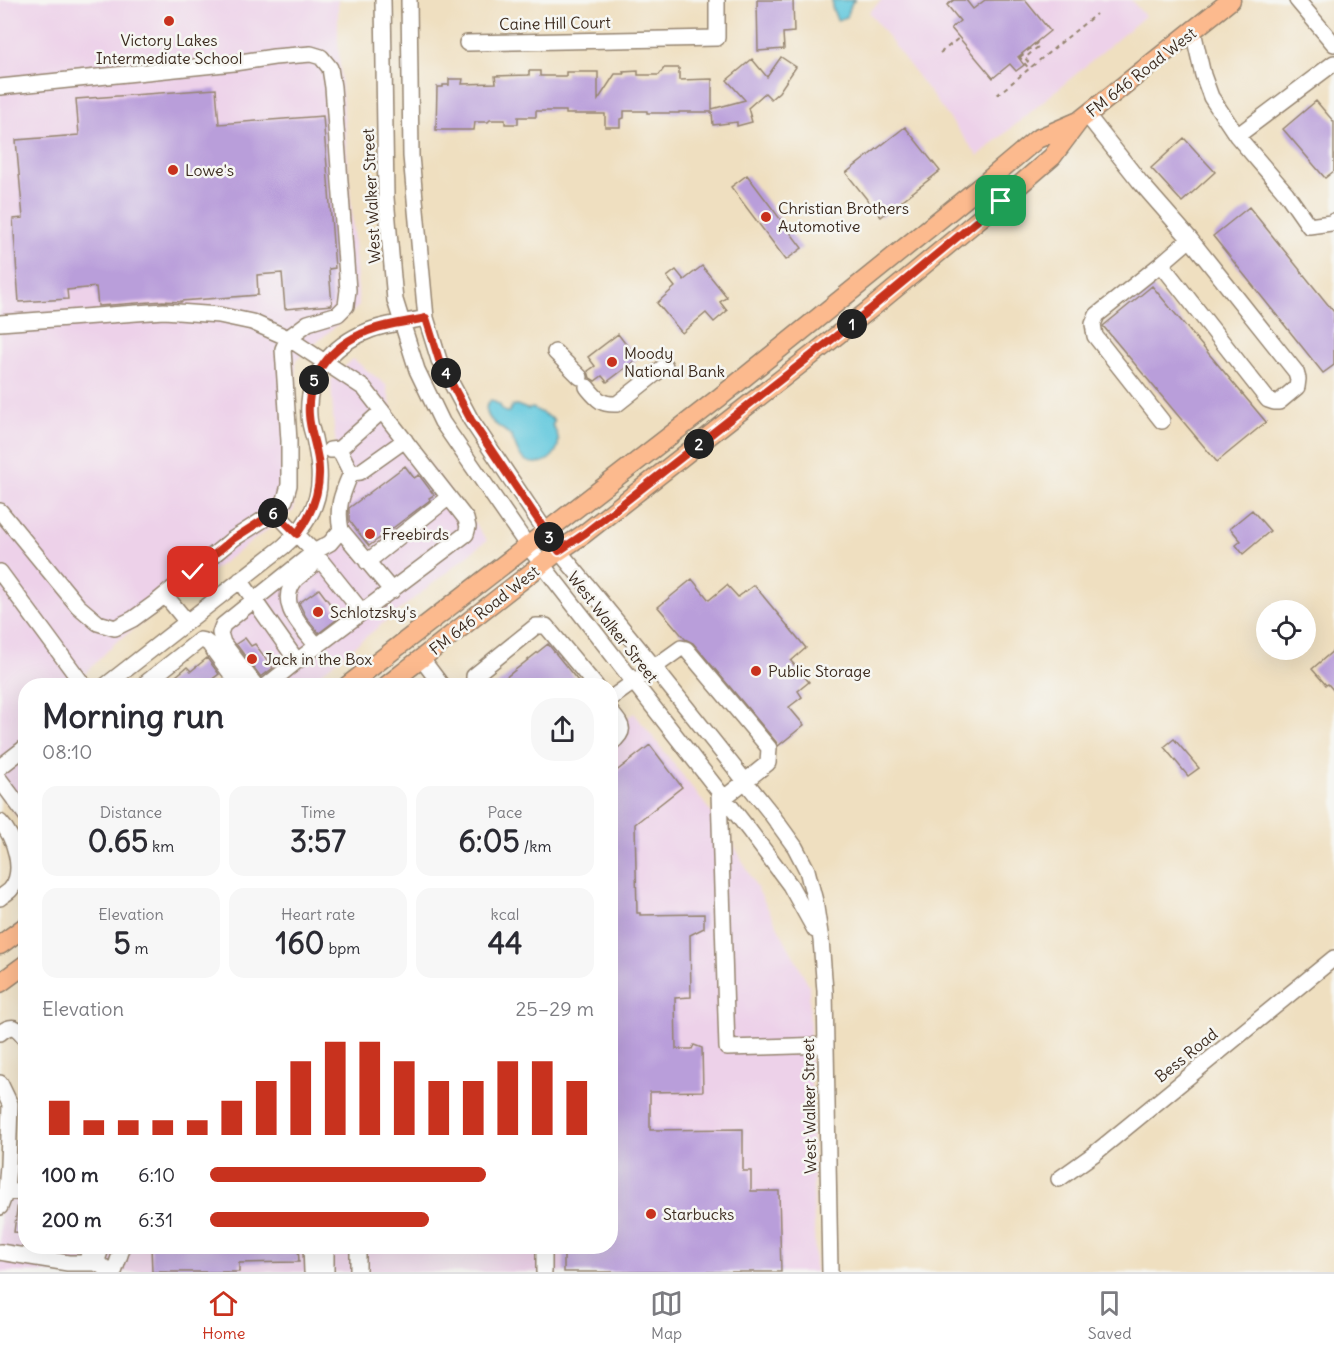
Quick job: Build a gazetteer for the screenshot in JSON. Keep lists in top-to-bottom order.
{
  "streets": {
    "main road": ["FM 646 Road West"],
    "street": ["Caine Hill Court", "West Walker Street", "Bess Road"]
  },
  "crossings": [
    ["FM 646 Road West", "West Walker Street"]
  ],
  "places": [
    "Victory Lakes Intermediate School",
    "Lowe's",
    "Christian Brothers Automotive",
    "Moody National Bank",
    "Freebirds",
    "Schlotzsky's",
    "Jack in the Box",
    "Public Storage",
    "Starbucks"
  ],
  "page": {
    "pins": [
      "1",
      "4",
      "5",
      "2",
      "6",
      "3"
    ],
    "heading": ["Morning run", "08:10"],
    "stats": [
      ["Distance", "0.65 km"],
      ["Time", "3:57"],
      ["Pace", "6:05 /km"],
      ["Elevation", "5 m"],
      ["Heart rate", "160 bpm"],
      ["kcal", "44"]
    ],
    "chart": ["Elevation", "25–29 m"],
    "list": [
      {
        "name": "100 m",
        "note": "6:10"
      },
      {
        "name": "200 m",
        "note": "6:31"
      }
    ],
    "tabs": ["Home", "Map", "Saved"]
  }
}
